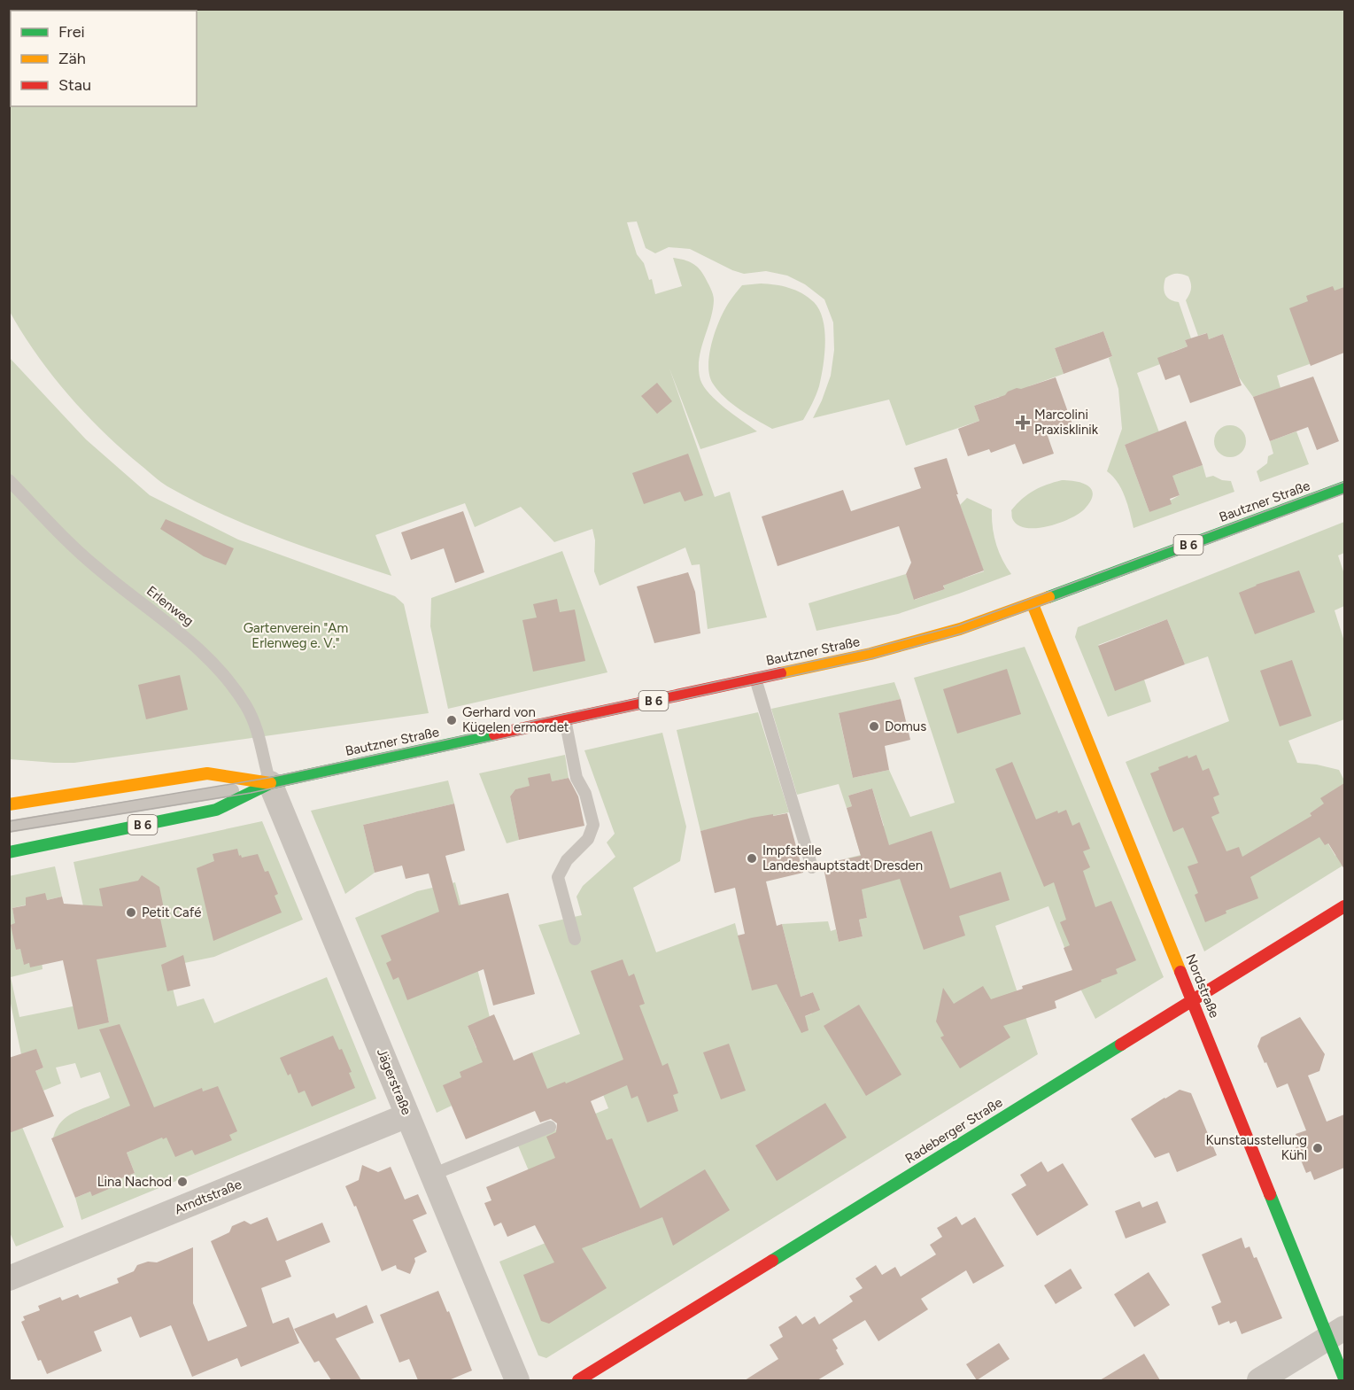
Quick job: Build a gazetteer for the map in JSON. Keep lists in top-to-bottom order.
{
  "streets": {
    "street": [
      "Bautzner Straße",
      "B 6",
      "Nordstraße",
      "Jägerstraße",
      "Radeberger Straße",
      "Arndtstraße"
    ],
    "lane": ["Erlenweg"]
  },
  "crossings": [
    ["Bautzner Straße", "Erlenweg"],
    ["Bautzner Straße", "Nordstraße"],
    ["Bautzner Straße", "Jägerstraße"],
    ["Erlenweg", "Jägerstraße"],
    ["Nordstraße", "Radeberger Straße"],
    ["Jägerstraße", "Arndtstraße"]
  ],
  "parks": ["Gartenverein \"Am Erlenweg e. V.\""],
  "places": {
    "health": ["Marcolini Praxisklinik"],
    "other": [
      "Gerhard von Kügelen ermordet",
      "Domus",
      "Impfstelle Landeshauptstadt Dresden",
      "Petit Café",
      "Kunstausstellung Kühl",
      "Lina Nachod"
    ]
  },
  "legend": ["Frei", "Zäh", "Stau"]
}
